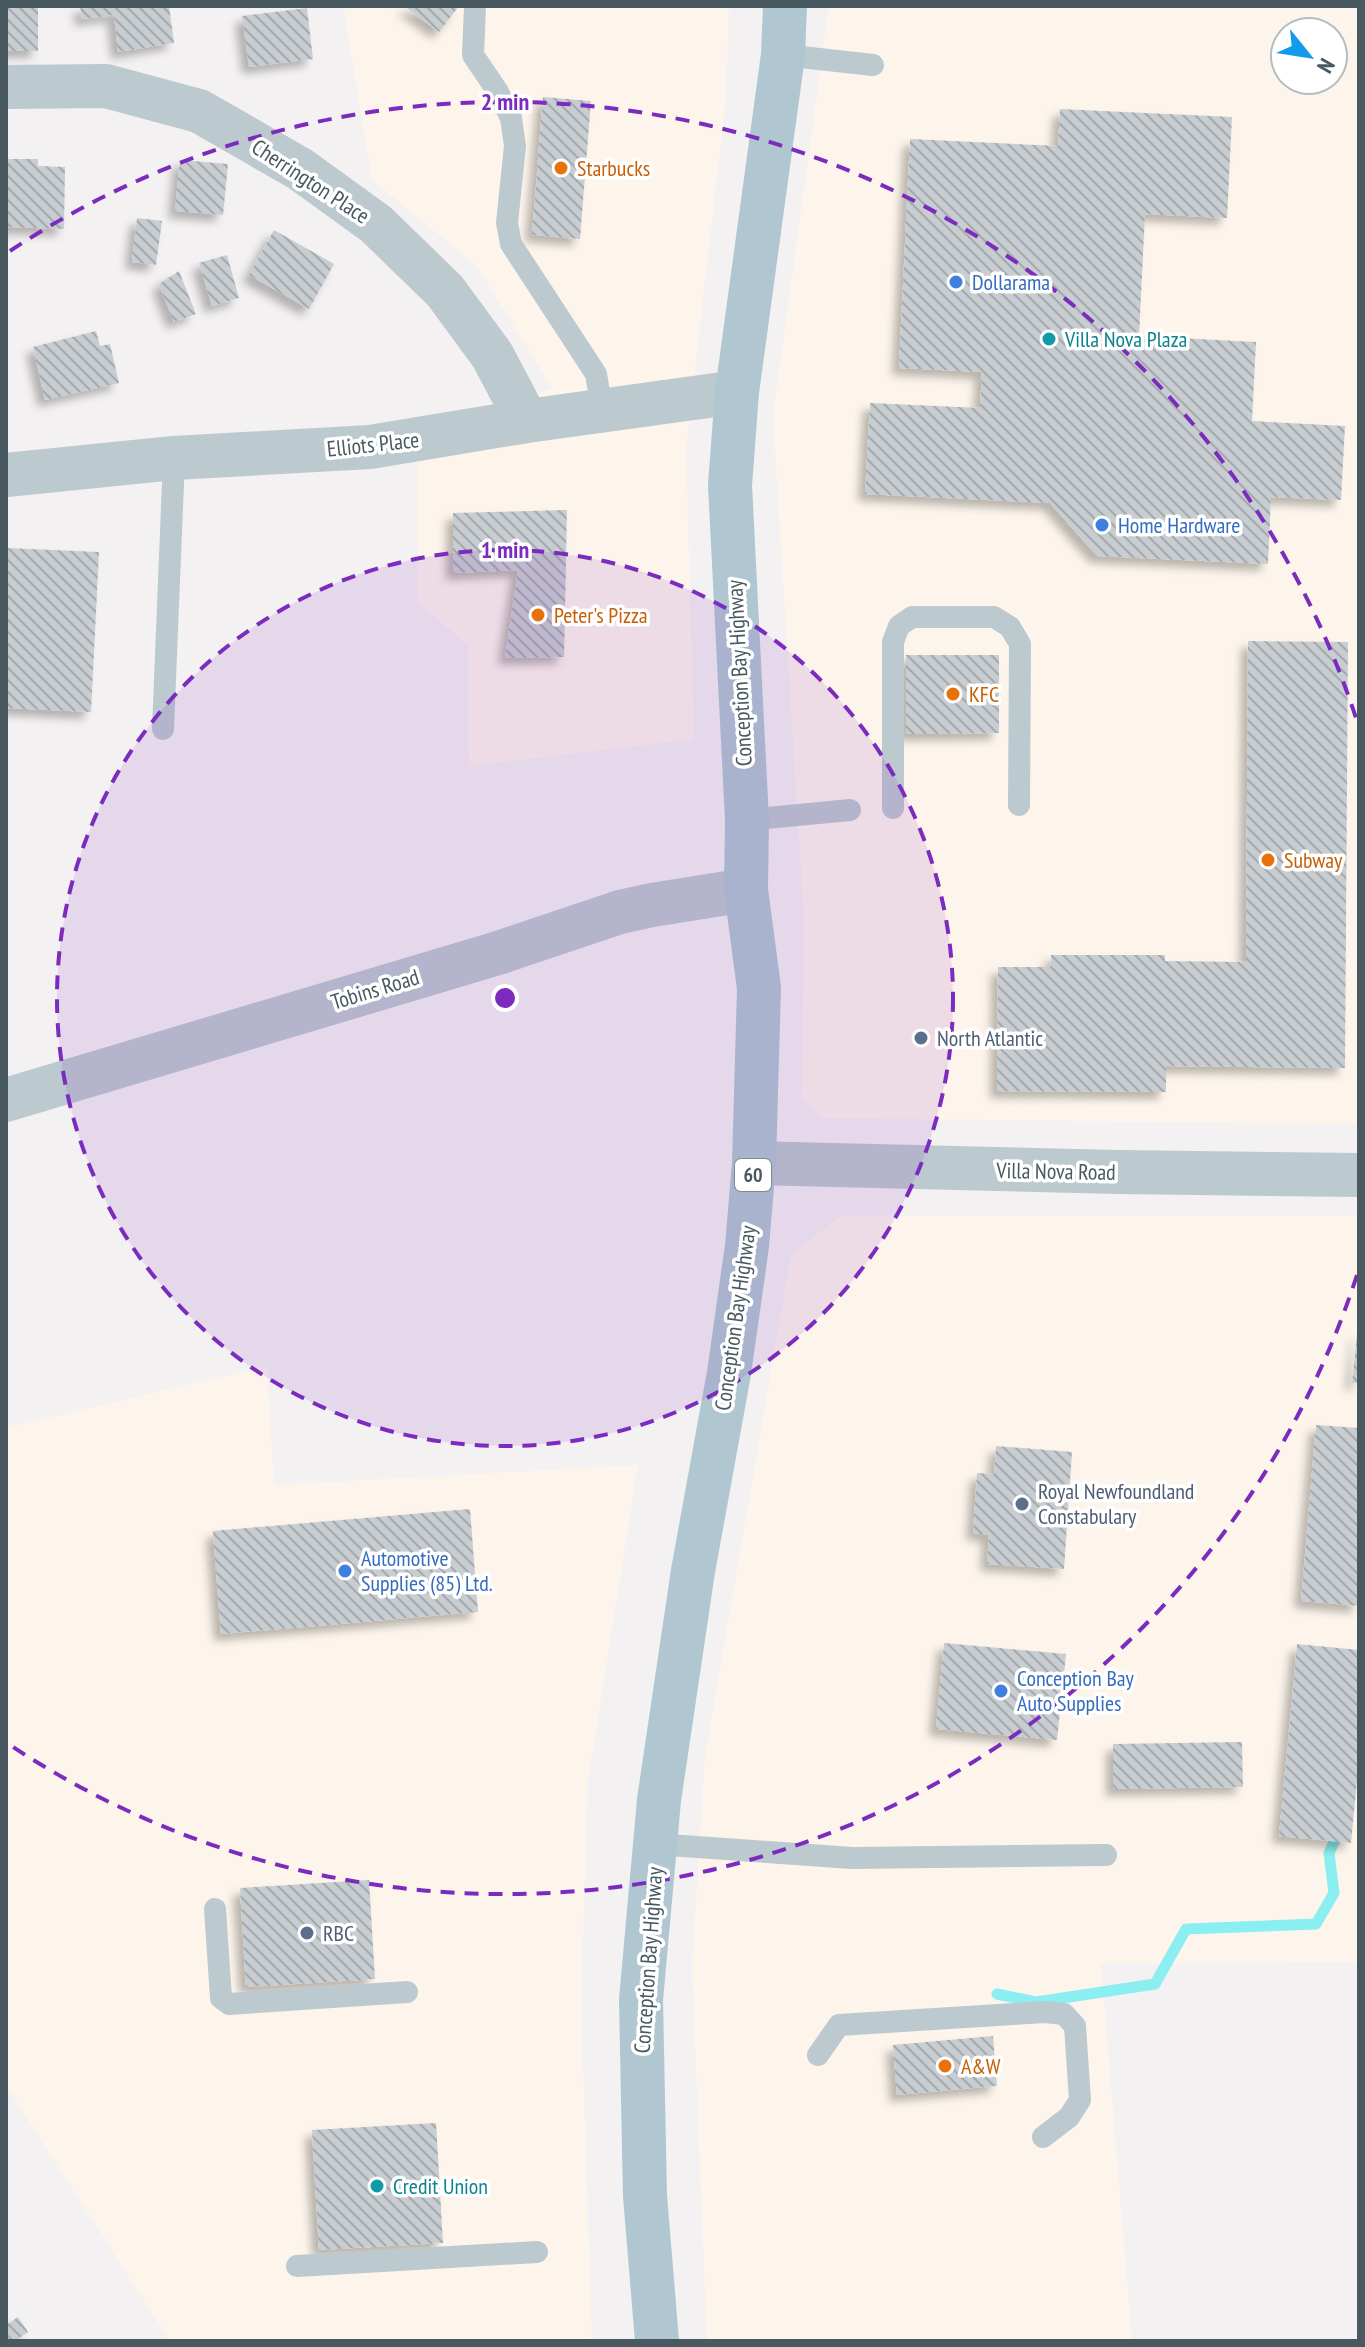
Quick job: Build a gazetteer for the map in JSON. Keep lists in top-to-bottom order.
{
  "streets": {
    "main road": ["Conception Bay Highway", "60"],
    "street": [
      "Cherrington Place",
      "Elliots Place",
      "Tobins Road",
      "Villa Nova Road"
    ]
  },
  "crossings": [
    ["Cherrington Place", "Elliots Place"],
    ["Elliots Place", "Conception Bay Highway"],
    ["Conception Bay Highway", "Tobins Road"],
    ["Conception Bay Highway", "Villa Nova Road"]
  ],
  "places": [
    "Starbucks",
    "Dollarama",
    "Villa Nova Plaza",
    "Home Hardware",
    "Peter's Pizza",
    "KFC",
    "Subway",
    "North Atlantic",
    "Royal Newfoundland Constabulary",
    "Automotive Supplies (85) Ltd.",
    "Conception Bay Auto Supplies",
    "RBC",
    "A&W",
    "Credit Union"
  ],
  "north": "bottom right",
  "rings": ["2 min", "1 min"]
}
